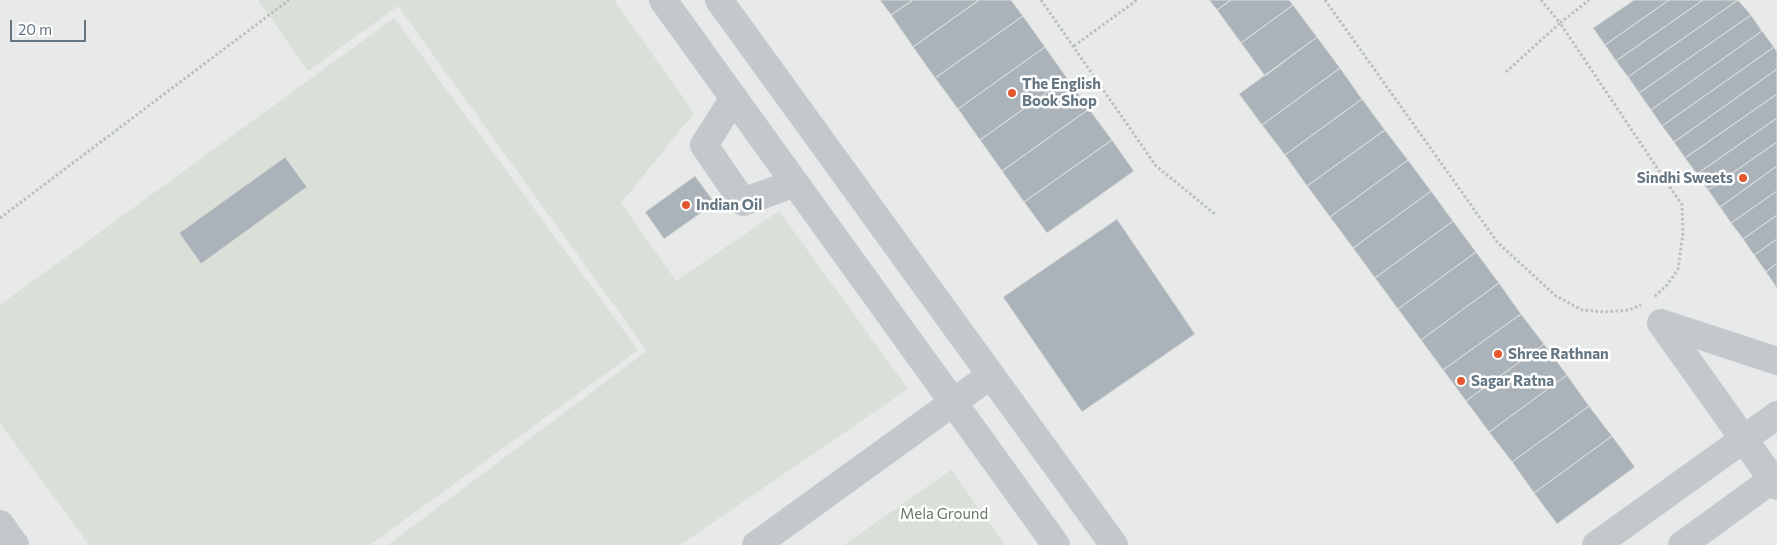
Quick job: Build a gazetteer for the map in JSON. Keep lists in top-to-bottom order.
{
  "parks": ["Mela Ground"],
  "places": [
    "The English Book Shop",
    "Sindhi Sweets",
    "Indian Oil",
    "Shree Rathnan",
    "Sagar Ratna"
  ],
  "scale_bar": "20 m"
}
